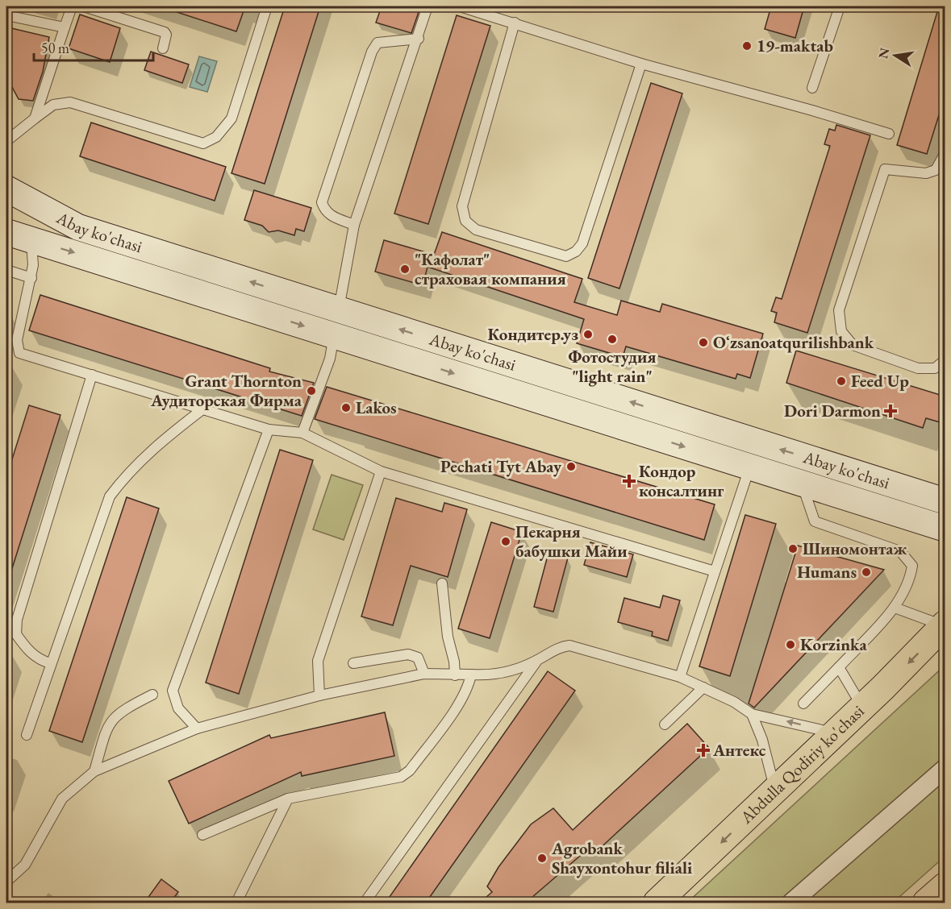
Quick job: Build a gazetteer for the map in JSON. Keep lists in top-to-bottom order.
{
  "streets": {
    "main road": ["Abay ko'chasi", "Abdulla Qodiriy ko'chasi"]
  },
  "one_way": ["Abdulla Qodiriy ko'chasi"],
  "places": {
    "other": [
      "19-maktab",
      "\"Кафолат\" страховая компания",
      "Кондитер.уз",
      "Фотостудия \"light rain\"",
      "Oʻzsanoatqurilishbank",
      "Feed Up",
      "Grant Thornton Аудиторская Фирма",
      "Lakos",
      "Pechati Tyt Abay",
      "Пекарня бабушки Майи",
      "Шиномонтаж",
      "Humans",
      "Korzinka",
      "Agrobank Shayxontohur filiali"
    ],
    "health": ["Dori Darmon", "Кондор консалтинг", "Антекс"]
  },
  "scale_bar": "50 m",
  "north": "left"
}
